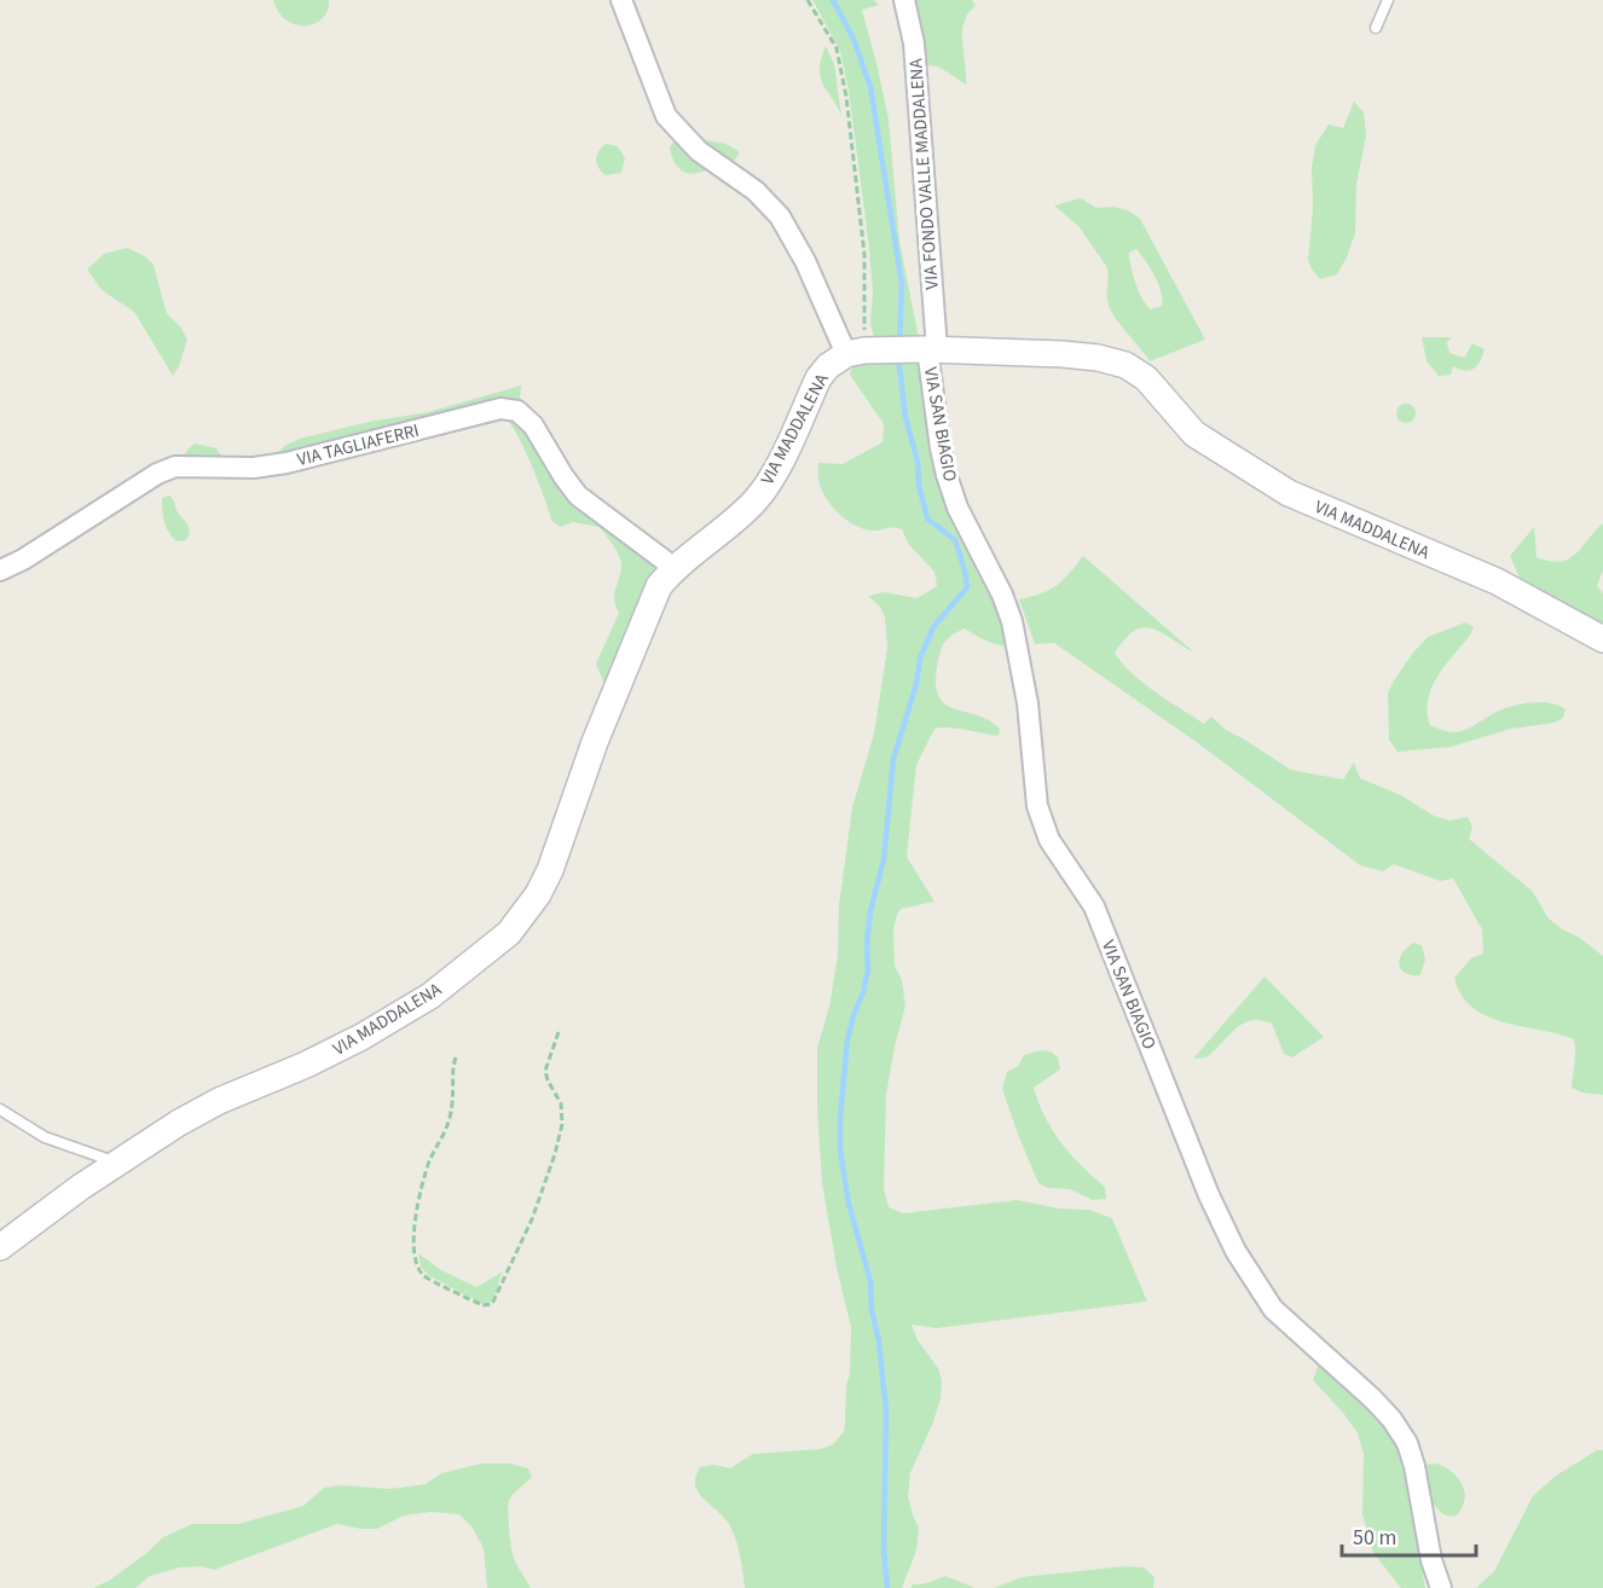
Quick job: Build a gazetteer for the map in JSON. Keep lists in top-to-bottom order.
{
  "streets": {
    "street": [
      "VIA FONDO VALLE MADDALENA",
      "VIA SAN BIAGIO",
      "VIA MADDALENA",
      "VIA TAGLIAFERRI"
    ]
  },
  "crossings": [
    ["VIA FONDO VALLE MADDALENA", "VIA SAN BIAGIO"],
    ["VIA FONDO VALLE MADDALENA", "VIA MADDALENA"],
    ["VIA SAN BIAGIO", "VIA MADDALENA"],
    ["VIA MADDALENA", "VIA TAGLIAFERRI"]
  ],
  "scale_bar": "50 m"
}
